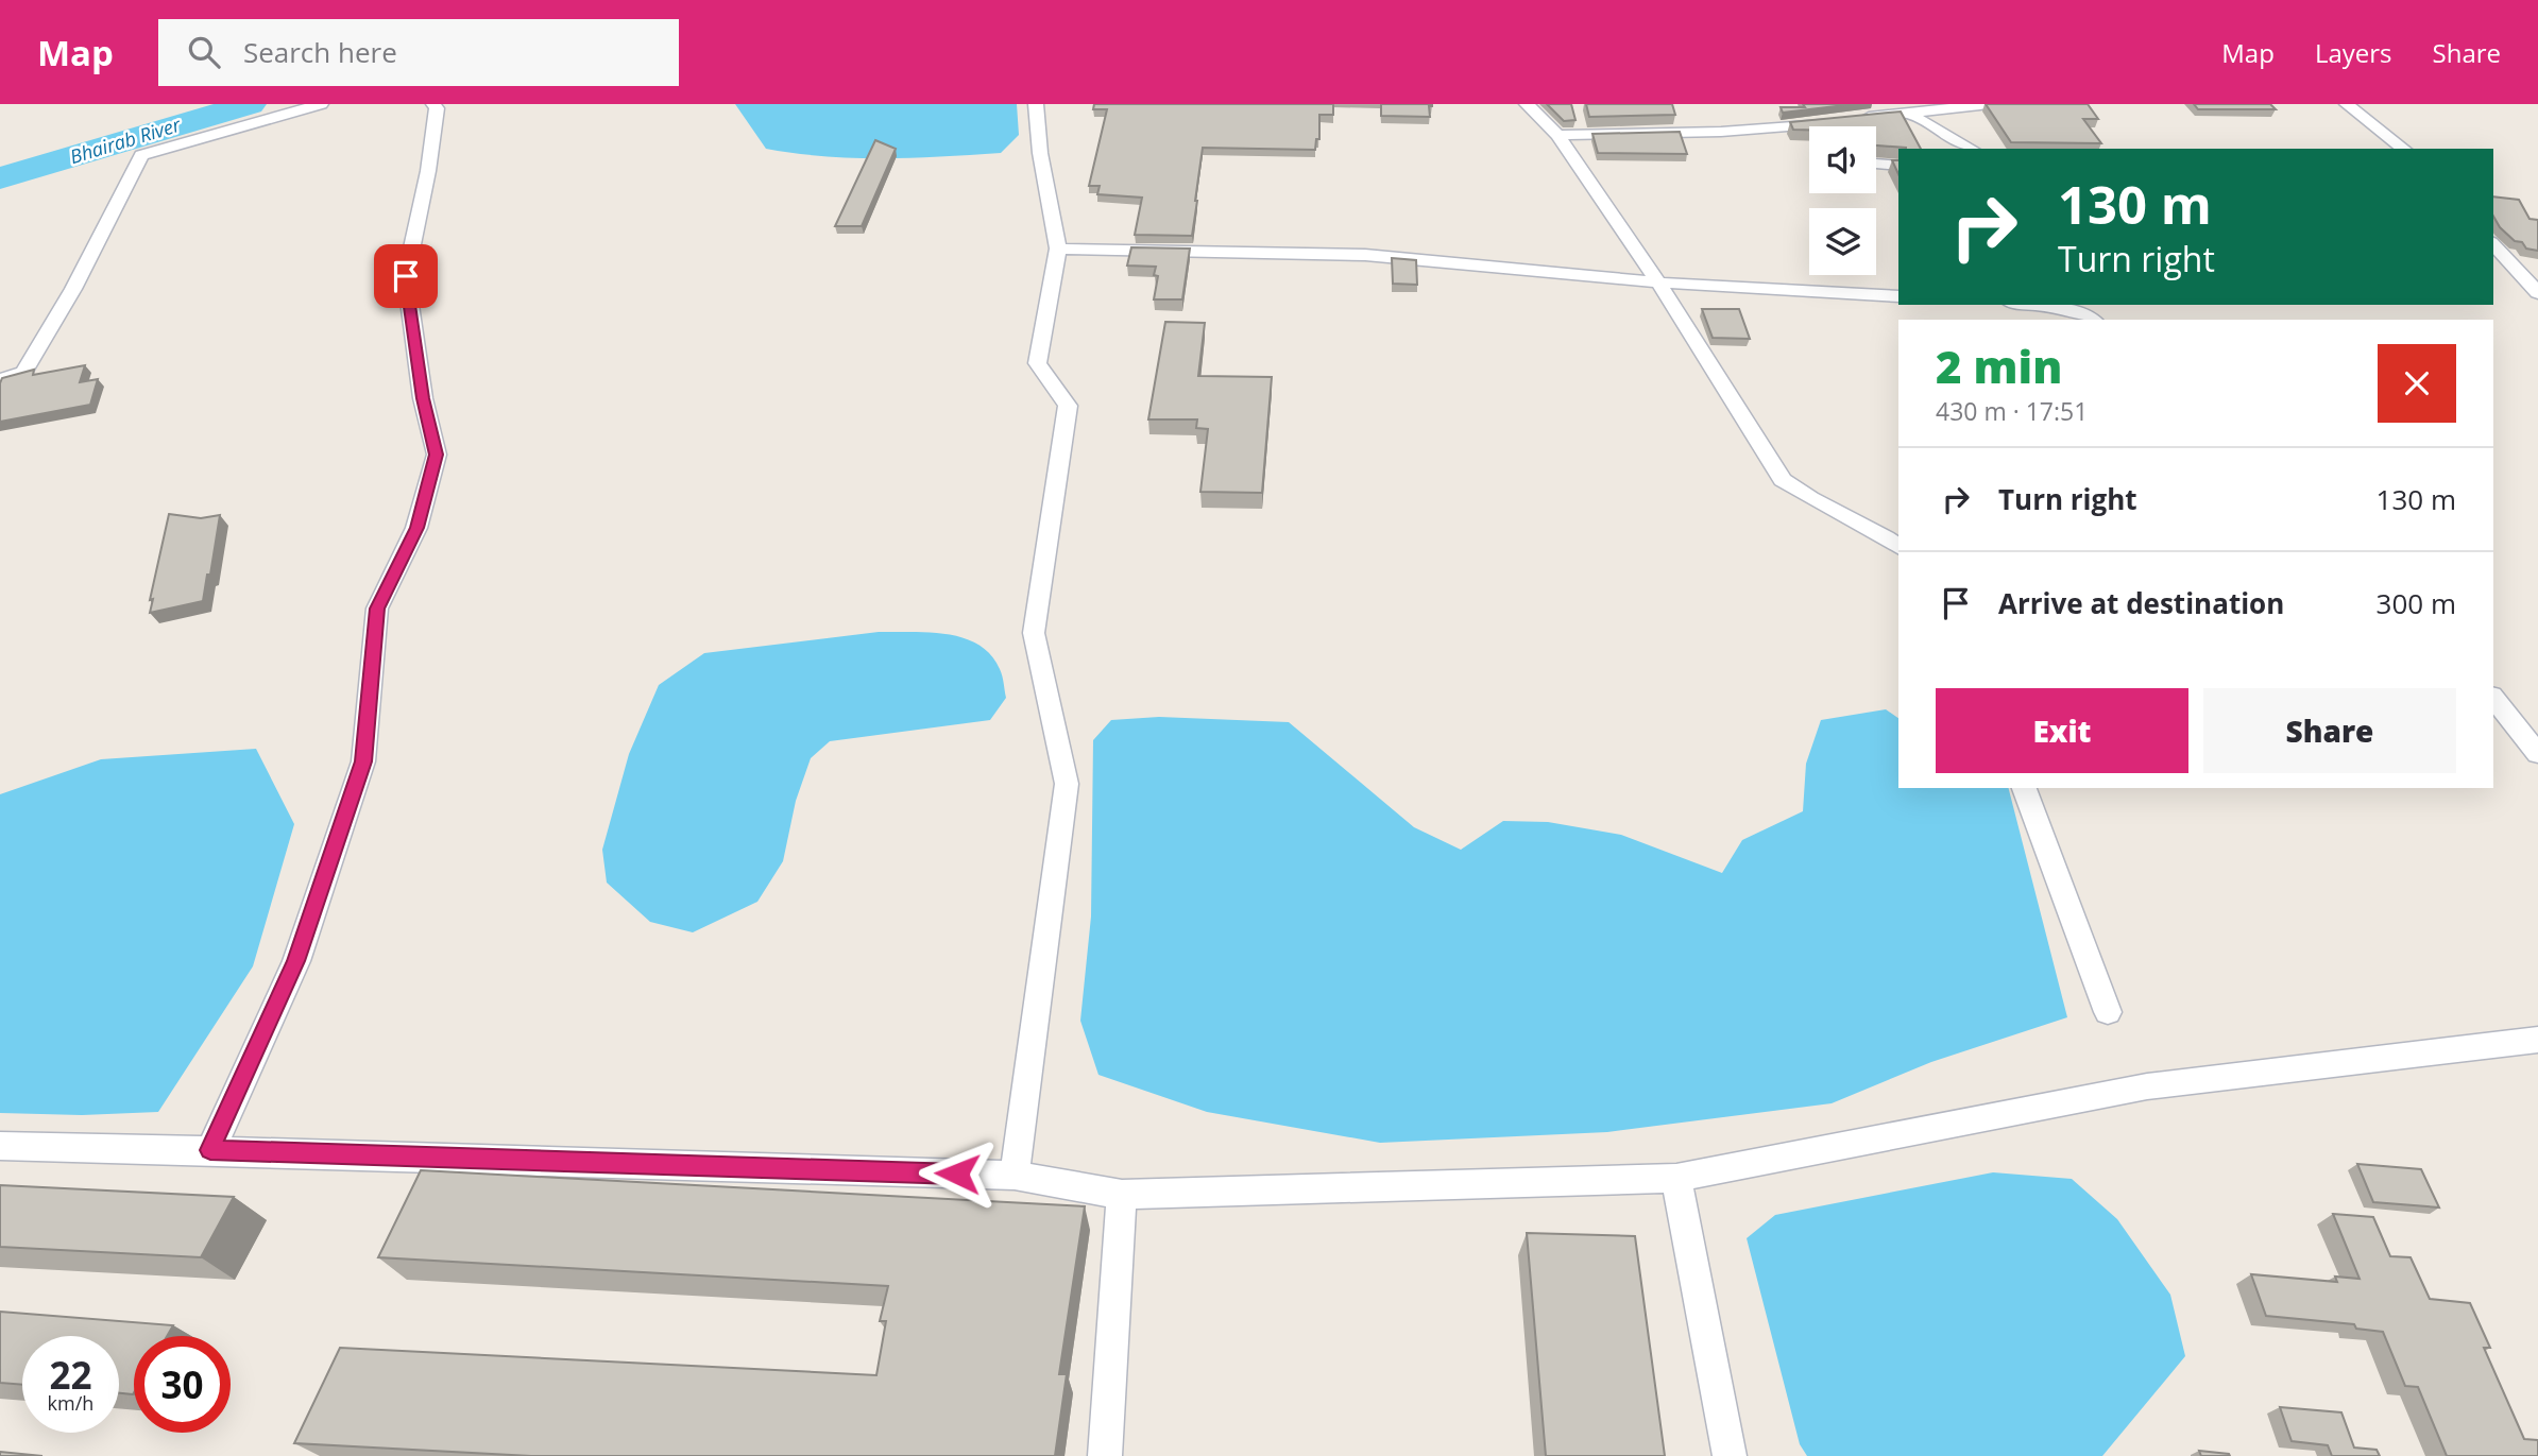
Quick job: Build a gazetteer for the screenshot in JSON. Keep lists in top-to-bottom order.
{
  "water": ["Bhairab River"],
  "page": {
    "header": "Map",
    "search": "Search here",
    "nav": ["Map", "Layers", "Share"],
    "turn": ["130 m", "Turn right"],
    "heading": ["2 min", "430 m · 17:51"],
    "list": [
      {
        "name": "Turn right",
        "value": "130 m"
      },
      {
        "name": "Arrive at destination",
        "value": "300 m"
      }
    ],
    "buttons": ["Exit", "Share"],
    "speed": "22 km/h",
    "limit": "30"
  }
}
